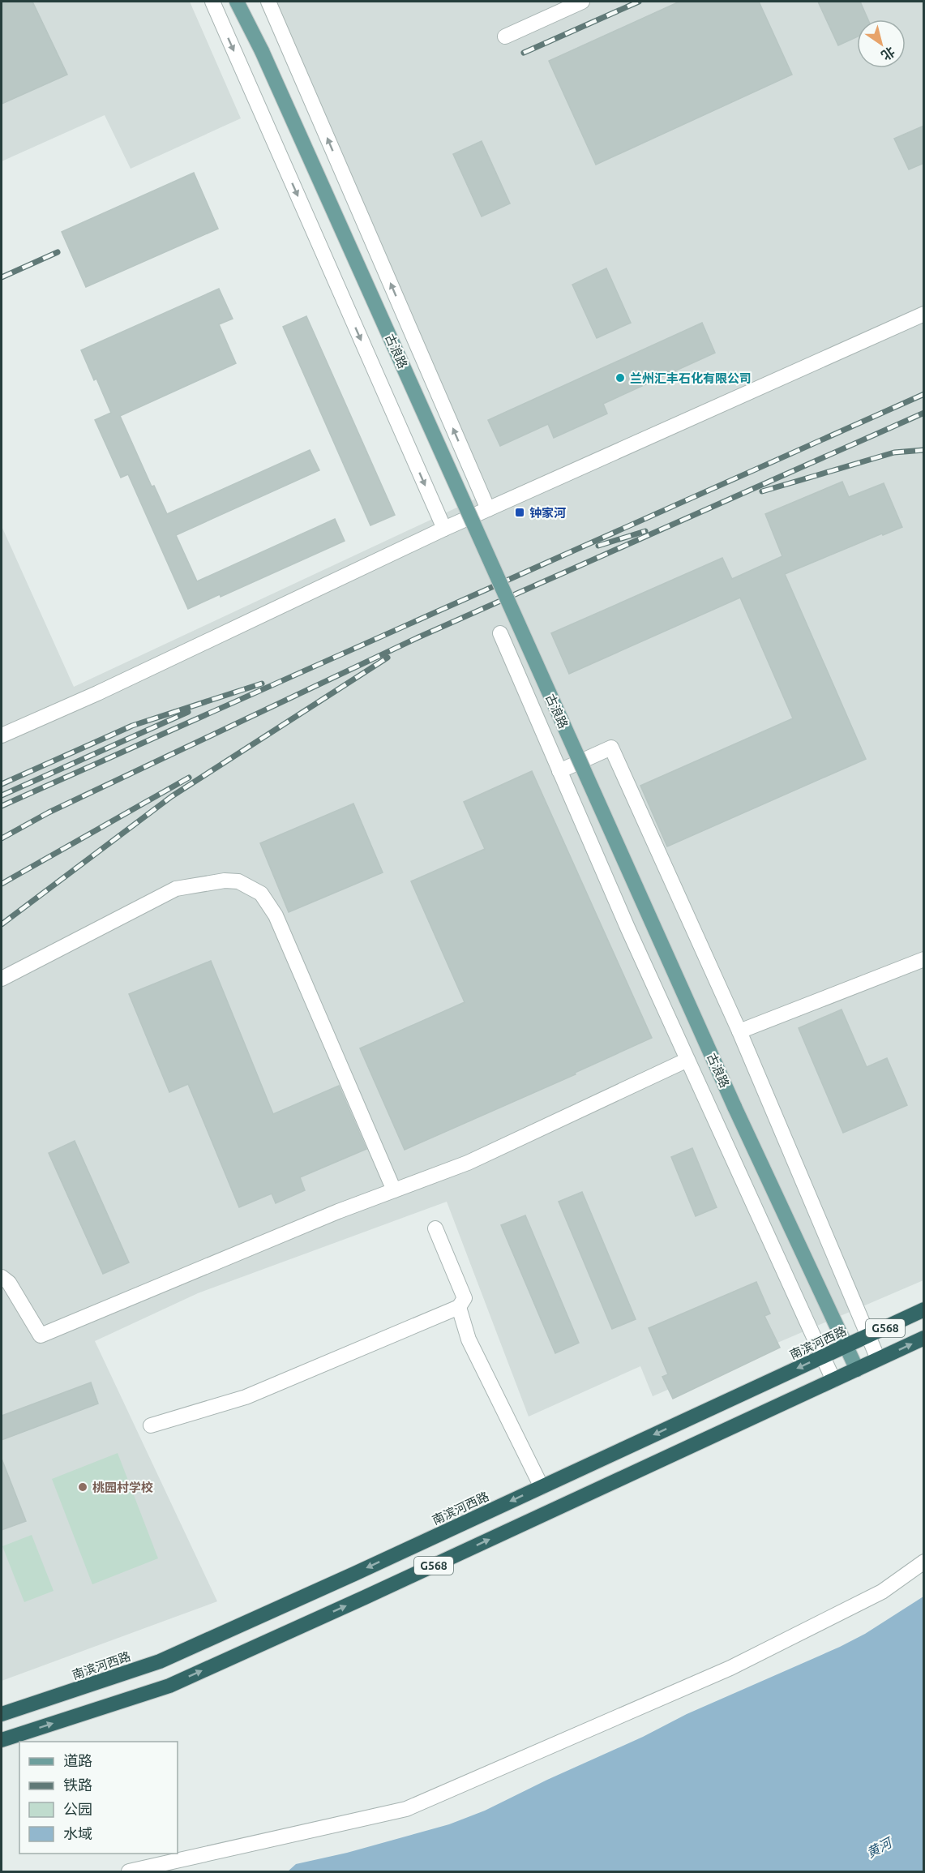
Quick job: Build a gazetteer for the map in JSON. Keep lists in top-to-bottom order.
{
  "streets": {
    "highway": ["G568", "南滨河西路"],
    "main road": ["古浪路"]
  },
  "crossings": [
    ["古浪路", "G568"],
    ["古浪路", "南滨河西路"]
  ],
  "water": ["黄河"],
  "places": {
    "other": ["兰州汇丰石化有限公司", "桃园村学校"],
    "transit": ["钟家河"]
  },
  "legend": [
    "道路",
    "铁路",
    "公园",
    "水域"
  ],
  "north": "bottom right"
}
